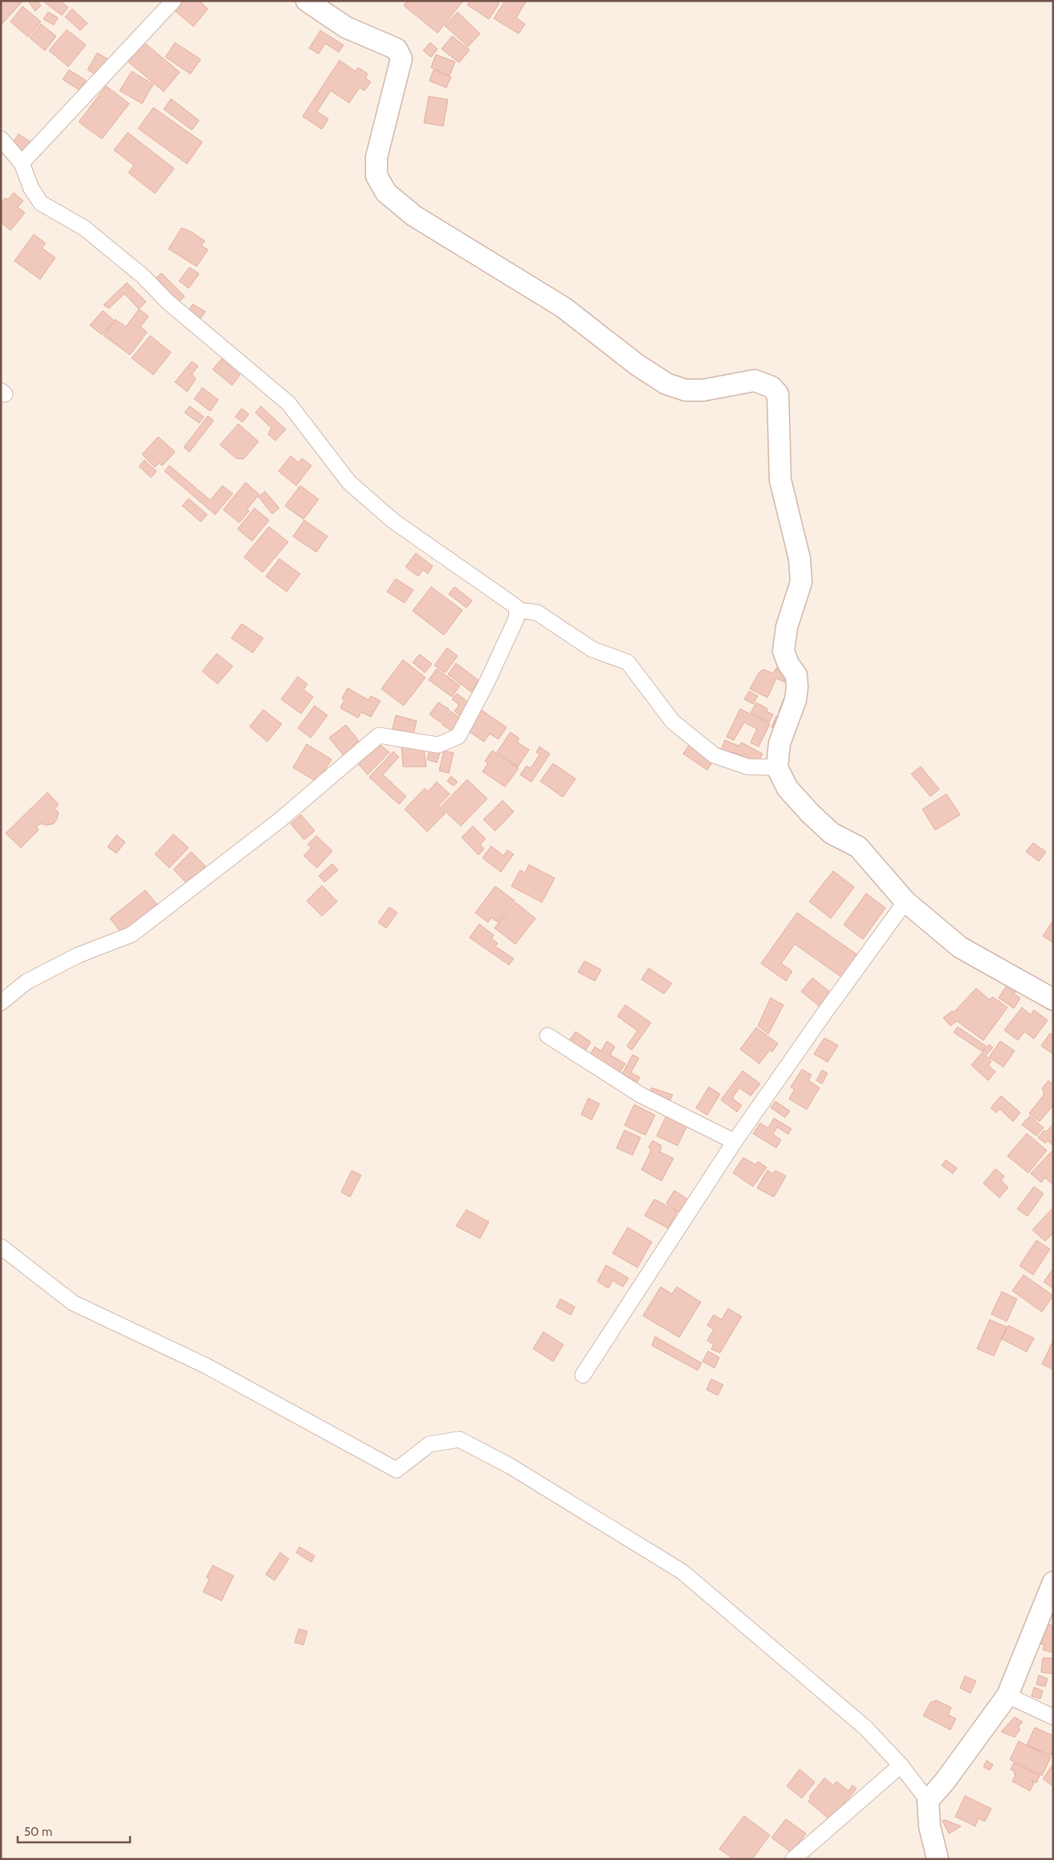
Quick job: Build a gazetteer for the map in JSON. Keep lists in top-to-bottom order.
{
  "scale_bar": "50 m"
}
